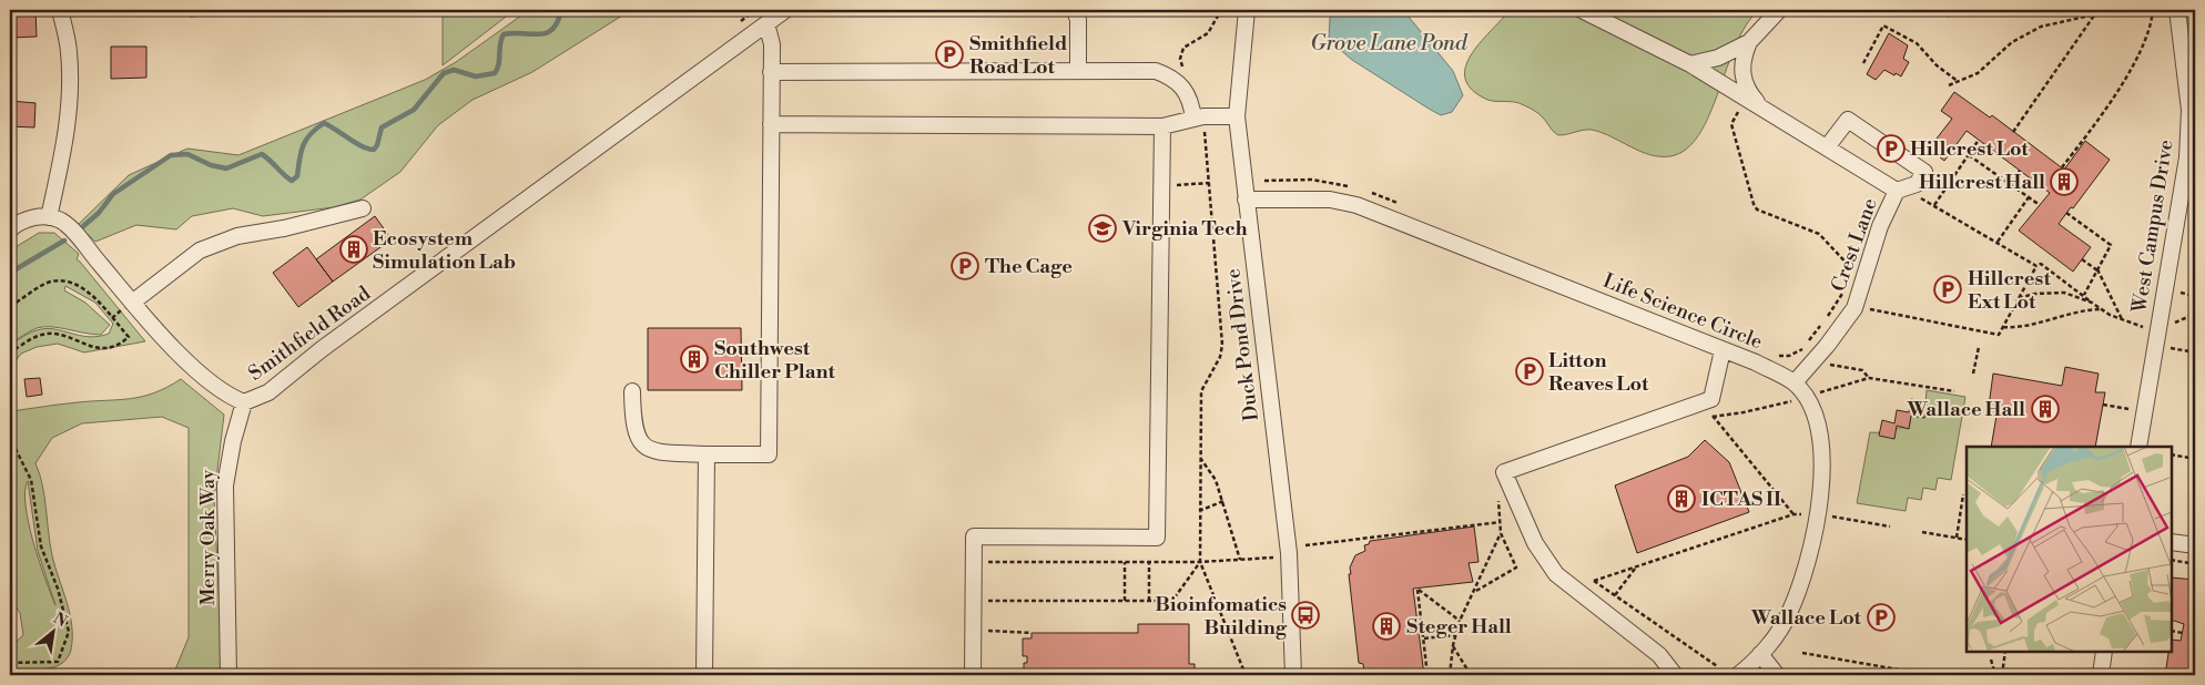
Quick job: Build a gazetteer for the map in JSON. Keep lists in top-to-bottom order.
{
  "streets": {
    "street": [
      "West Campus Drive",
      "Crest Lane",
      "Life Science Circle",
      "Smithfield Road",
      "Duck Pond Drive",
      "Merry Oak Way"
    ]
  },
  "crossings": [
    ["Crest Lane", "Life Science Circle"],
    ["Life Science Circle", "Duck Pond Drive"],
    ["Smithfield Road", "Merry Oak Way"]
  ],
  "water": ["Grove Lane Pond"],
  "places": {
    "parking": [
      "Smithfield Road Lot",
      "Hillcrest Lot",
      "The Cage",
      "Hillcrest Ext Lot",
      "Litton Reaves Lot",
      "Wallace Lot"
    ],
    "building": [
      "Hillcrest Hall",
      "Ecosystem Simulation Lab",
      "Southwest Chiller Plant",
      "Wallace Hall",
      "ICTAS II",
      "Steger Hall"
    ],
    "school or university": ["Virginia Tech"],
    "bus stop": ["Bioinfomatics Building"]
  },
  "north": "top right"
}
